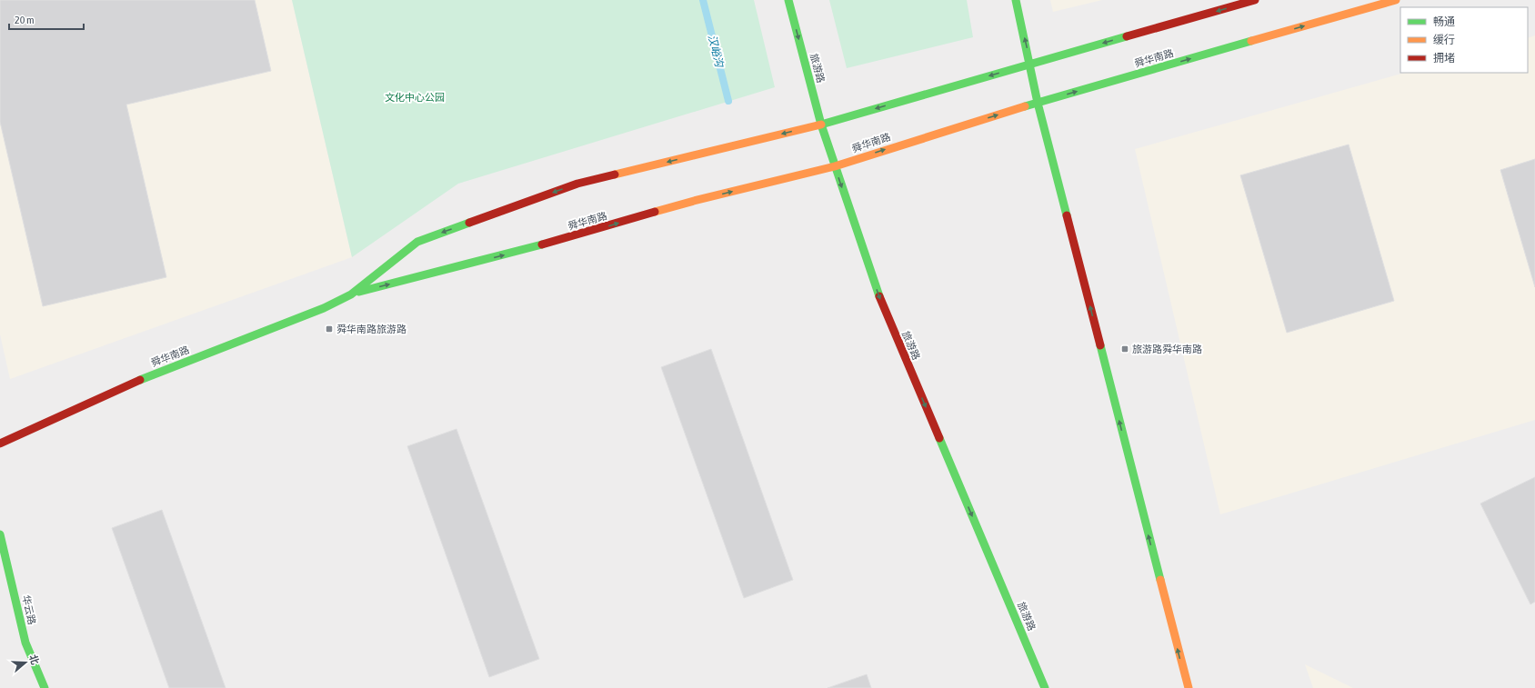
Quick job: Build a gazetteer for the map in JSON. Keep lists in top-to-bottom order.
{
  "streets": {
    "main road": ["舜华南路", "旅游路", "华云路"]
  },
  "crossings": [
    ["舜华南路", "旅游路"]
  ],
  "one_way": ["旅游路"],
  "water": ["汉峪沟"],
  "parks": ["文化中心公园"],
  "places": {
    "transit": ["舜华南路旅游路", "旅游路舜华南路"]
  },
  "legend": ["畅通", "缓行", "拥堵"],
  "scale_bar": "20 m",
  "north": "right"
}
